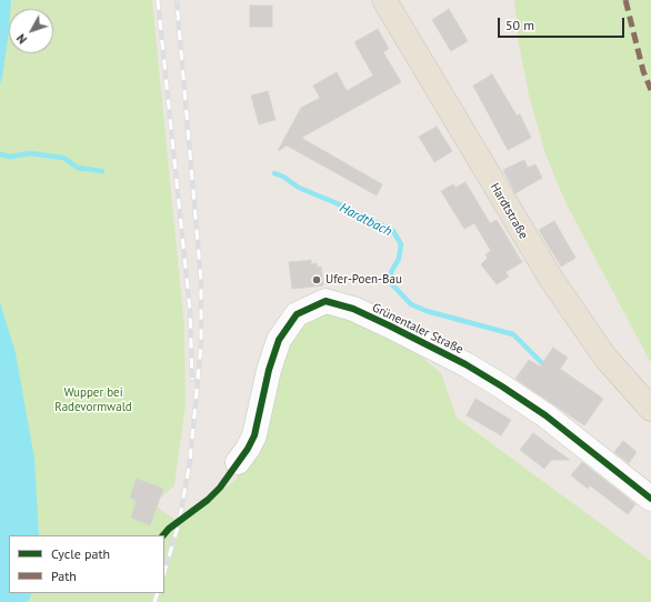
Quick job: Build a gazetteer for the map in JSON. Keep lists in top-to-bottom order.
{
  "streets": {
    "main road": ["Hardtstraße"],
    "street": ["Grünentaler Straße"]
  },
  "water": ["Hardtbach"],
  "parks": ["Wupper bei Radevormwald"],
  "places": ["Ufer-Poen-Bau"],
  "legend": ["Cycle path", "Path"],
  "scale_bar": "50 m",
  "north": "bottom left"
}
